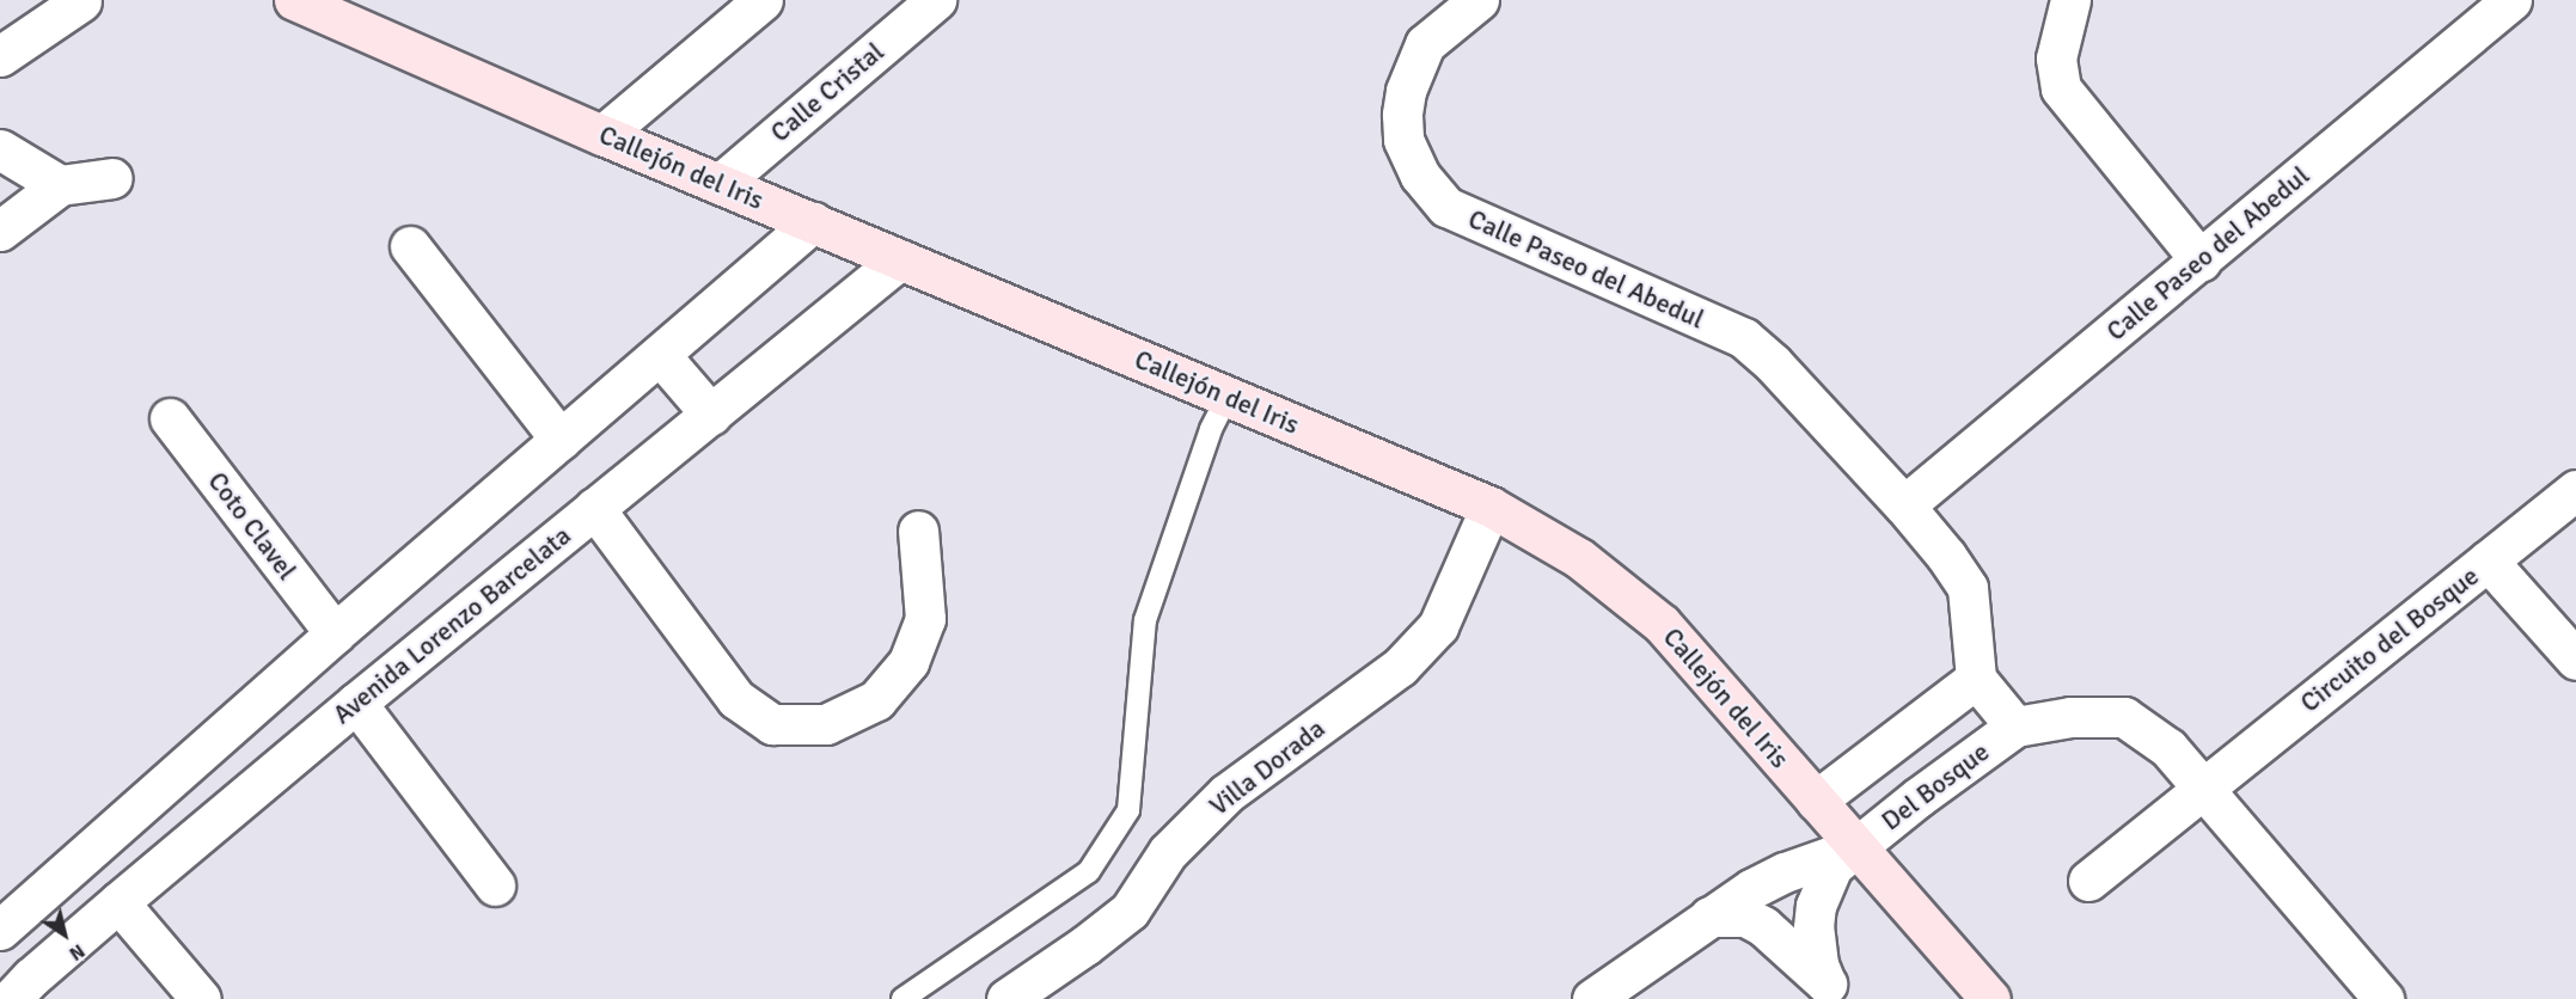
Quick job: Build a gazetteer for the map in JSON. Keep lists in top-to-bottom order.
{
  "streets": {
    "street": [
      "Calle Cristal",
      "Callejón del Iris",
      "Calle Paseo del Abedul",
      "Coto Clavel",
      "Avenida Lorenzo Barcelata",
      "Circuito del Bosque",
      "Villa Dorada",
      "Del Bosque"
    ]
  },
  "crossings": [
    ["Calle Cristal", "Callejón del Iris"],
    ["Callejón del Iris", "Avenida Lorenzo Barcelata"],
    ["Callejón del Iris", "Villa Dorada"],
    ["Callejón del Iris", "Del Bosque"]
  ],
  "north": "bottom right"
}
